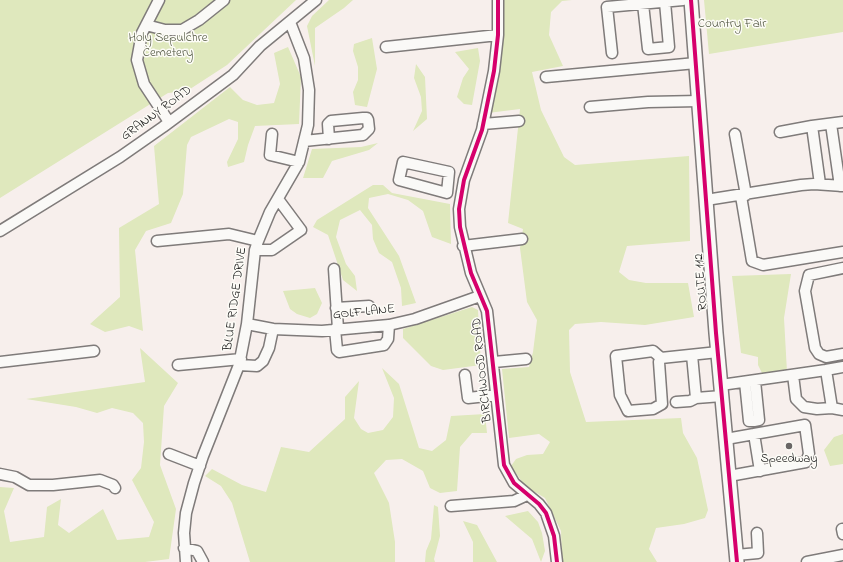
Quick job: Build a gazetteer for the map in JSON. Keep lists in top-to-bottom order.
{
  "streets": {
    "main road": ["ROUTE 112"],
    "street": [
      "GRANNY ROAD",
      "BLUE RIDGE DRIVE",
      "GOLF LANE",
      "BIRCHWOOD ROAD"
    ]
  },
  "crossings": [
    ["GRANNY ROAD", "BLUE RIDGE DRIVE"],
    ["BLUE RIDGE DRIVE", "GOLF LANE"],
    ["GOLF LANE", "BIRCHWOOD ROAD"]
  ],
  "parks": ["Country Fair", "Holy Sepulchre Cemetery"],
  "places": ["Speedway"]
}
